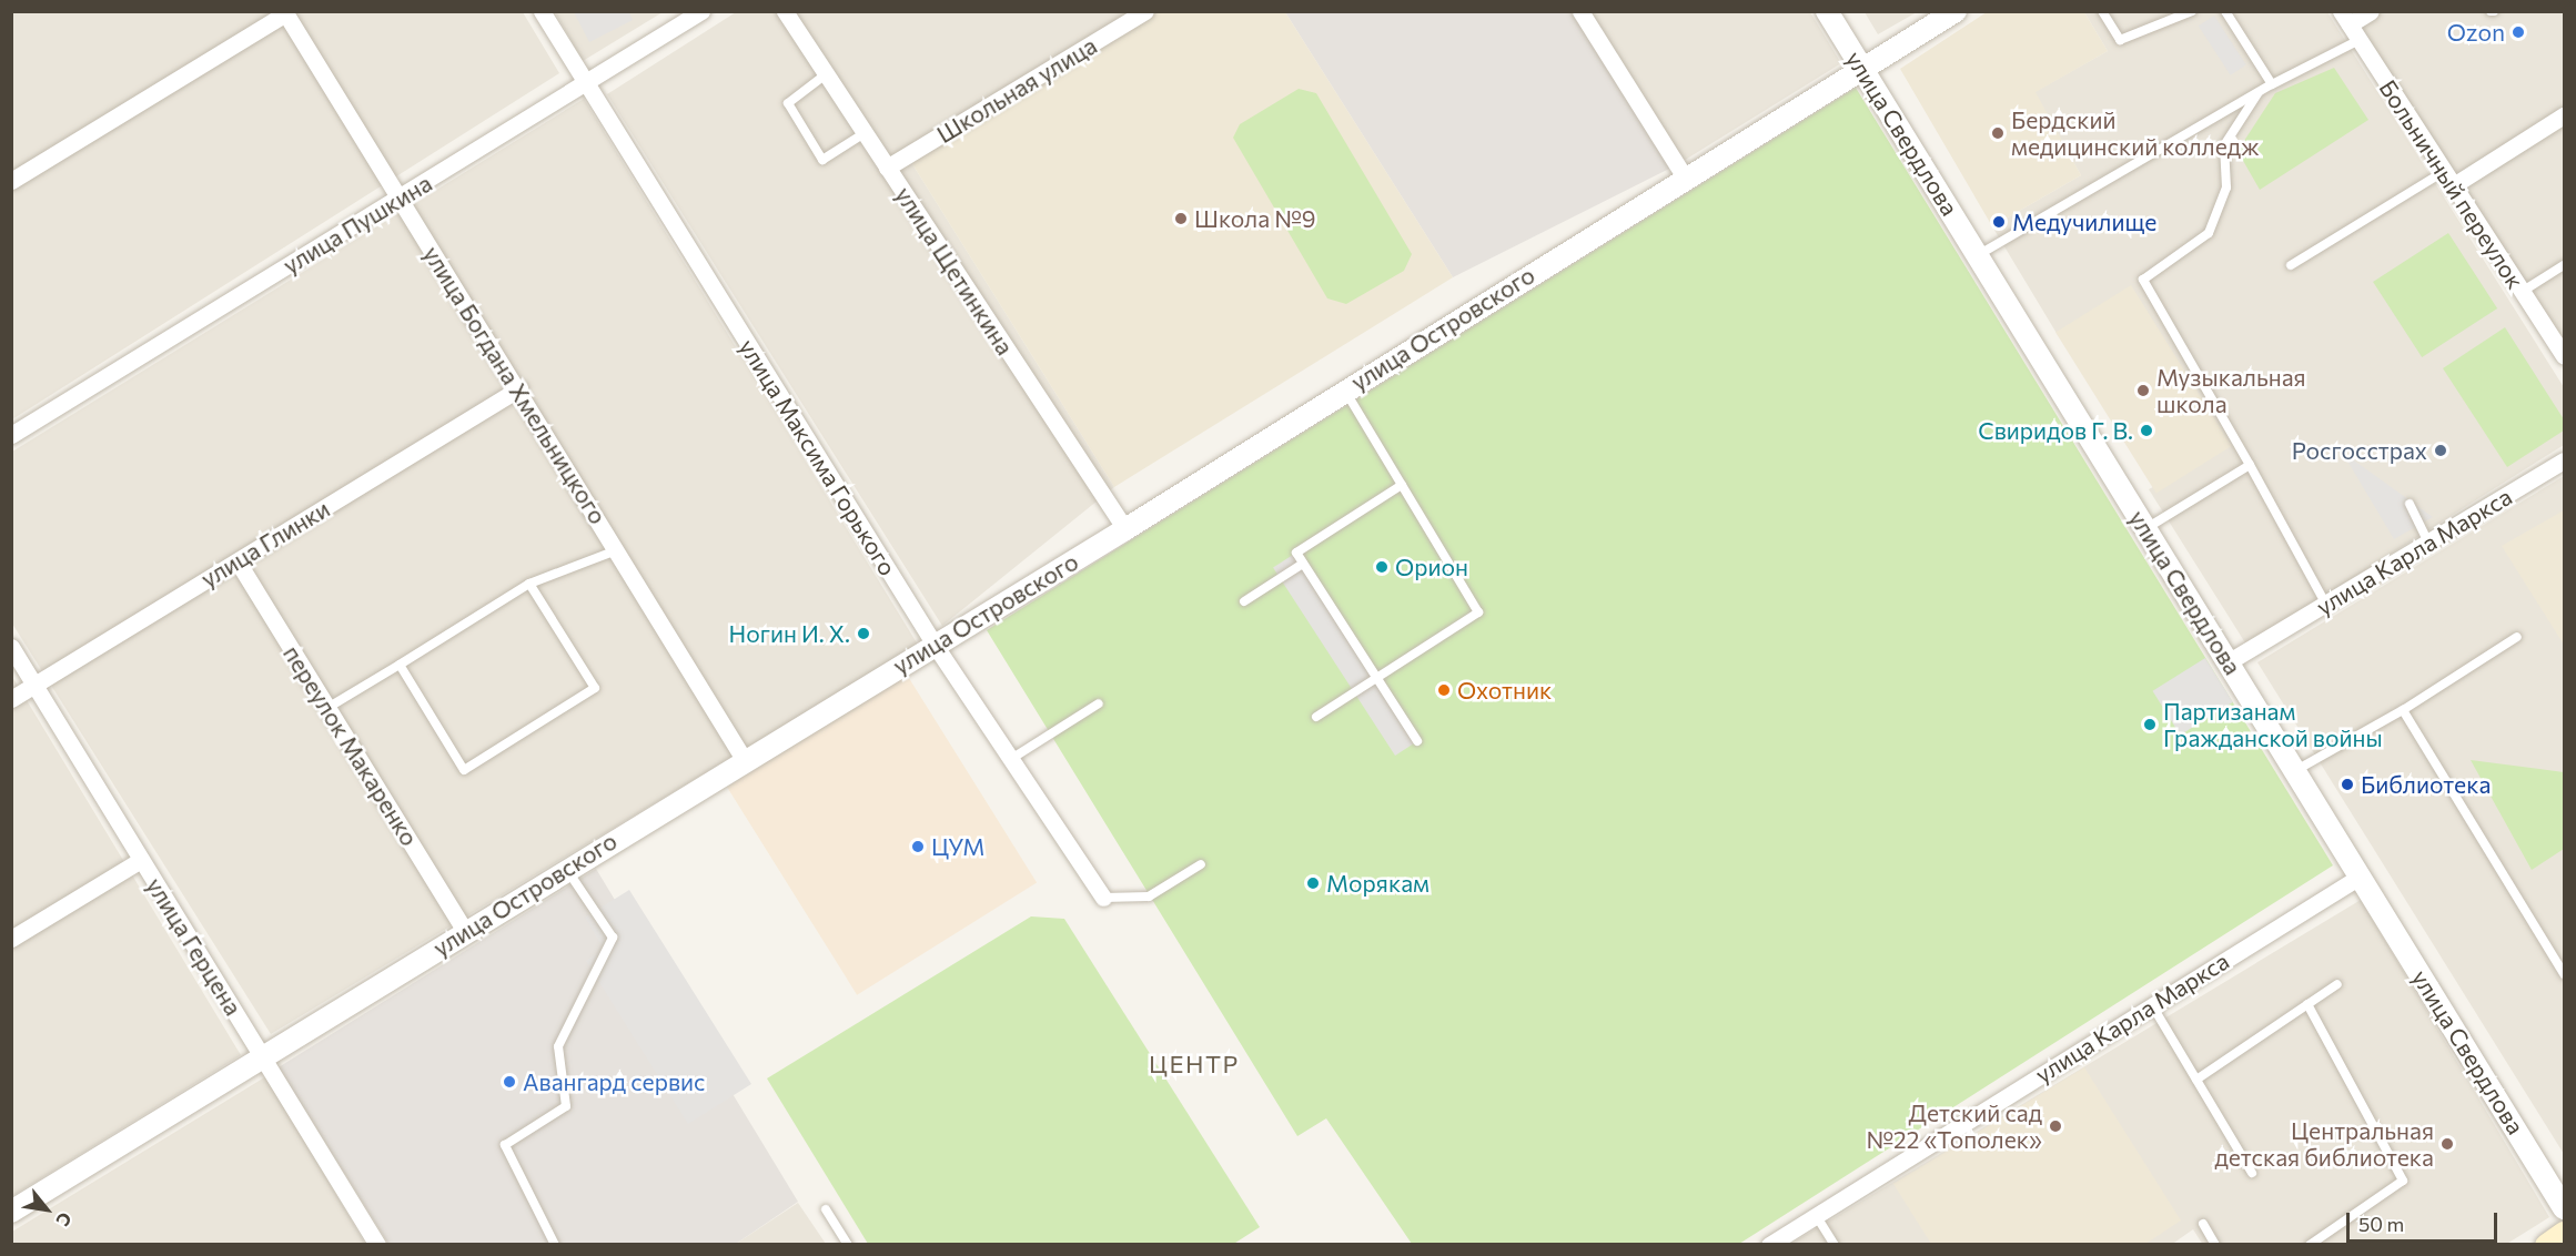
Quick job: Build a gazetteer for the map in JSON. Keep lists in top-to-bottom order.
{
  "streets": {
    "street": [
      "Школьная улица",
      "улица Свердлова",
      "Больничный переулок",
      "улица Пушкина",
      "улица Щетинкина",
      "улица Островского",
      "улица Богдана Хмельницкого",
      "улица Максима Горького",
      "улица Глинки",
      "улица Карла Маркса",
      "переулок Макаренко",
      "улица Герцена"
    ]
  },
  "crossings": [
    ["Школьная улица", "улица Щетинкина"],
    ["улица Свердлова", "улица Островского"],
    ["улица Свердлова", "улица Карла Маркса"],
    ["улица Пушкина", "улица Богдана Хмельницкого"],
    ["улица Пушкина", "улица Максима Горького"],
    ["улица Щетинкина", "улица Островского"],
    ["улица Островского", "улица Богдана Хмельницкого"],
    ["улица Островского", "улица Максима Горького"],
    ["улица Островского", "переулок Макаренко"],
    ["улица Островского", "улица Герцена"],
    ["улица Богдана Хмельницкого", "улица Глинки"],
    ["улица Глинки", "переулок Макаренко"],
    ["улица Глинки", "улица Герцена"]
  ],
  "districts": ["ЦЕНТР"],
  "places": [
    "Ozon",
    "Бердский медицинский колледж",
    "Школа №9",
    "Медучилище",
    "Музыкальная школа",
    "Свиридов Г. В.",
    "Росгосстрах",
    "Орион",
    "Ногин И. Х.",
    "Охотник",
    "Партизанам Гражданской войны",
    "Библиотека",
    "ЦУМ",
    "Морякам",
    "Авангард сервис",
    "Детский сад №22 «Тополек»",
    "Центральная детская библиотека"
  ],
  "scale_bar": "50 m",
  "north": "bottom right"
}
